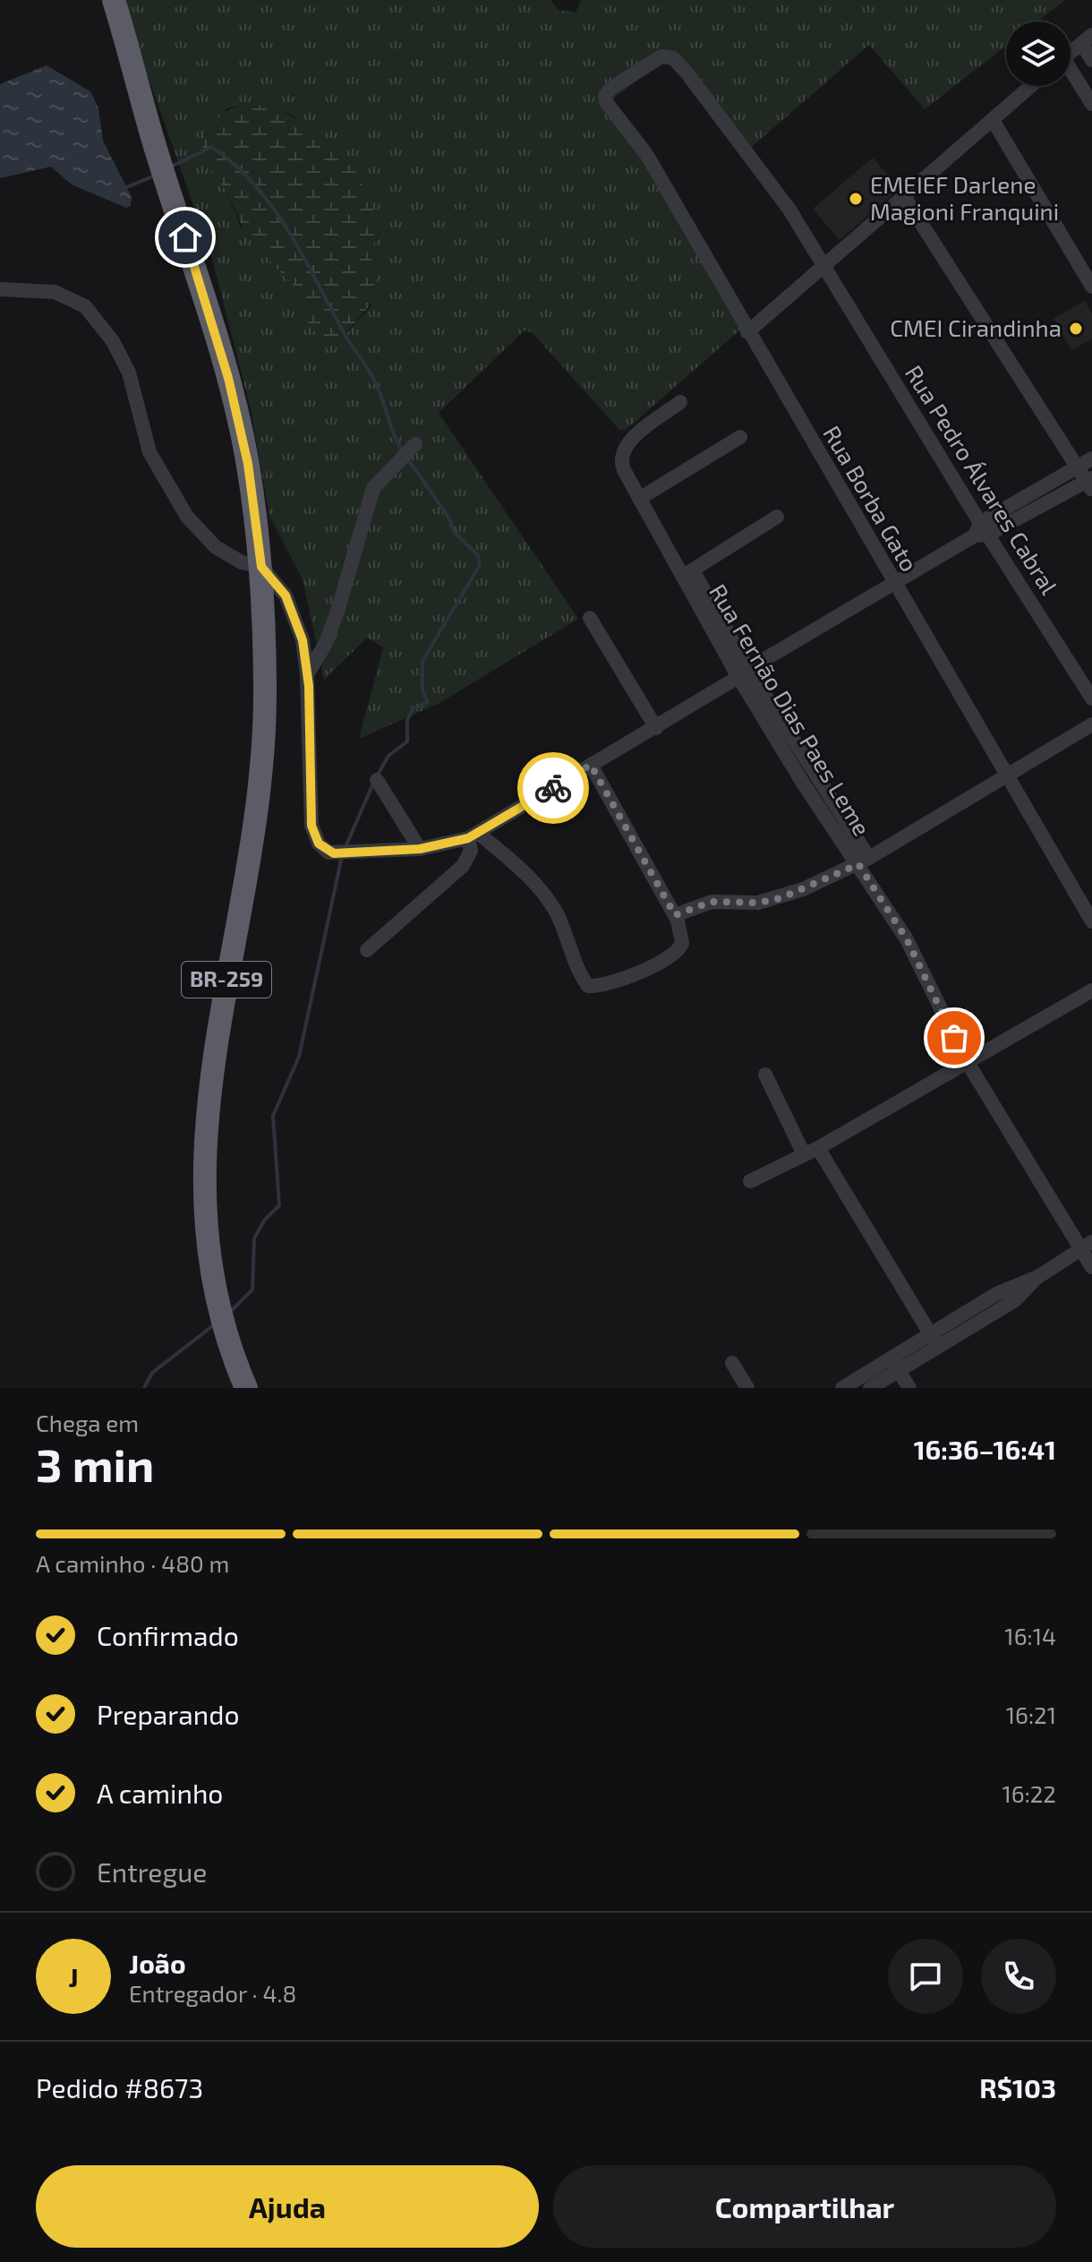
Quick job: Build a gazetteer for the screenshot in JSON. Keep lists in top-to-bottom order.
{
  "streets": {
    "highway": ["BR-259"],
    "street": ["Rua Pedro Álvares Cabral", "Rua Borba Gato", "Rua Fernão Dias Paes Leme"]
  },
  "crossings": [
    ["Rua Pedro Álvares Cabral", "Rua Borba Gato"]
  ],
  "places": ["EMEIEF Darlene Magioni Franquini", "CMEI Cirandinha"],
  "page": {
    "heading": ["3 min", "Chega em", "16:36–16:41"],
    "panel": [
      "João",
      "Entregador · 4.8",
      "Pedido #8673",
      "R$103"
    ],
    "bar": "A caminho · 480 m",
    "list": [
      ["Confirmado", "16:14"],
      ["Preparando", "16:21"],
      ["A caminho", "16:22"],
      "Entregue"
    ],
    "round": "J",
    "buttons": ["Ajuda", "Compartilhar"]
  }
}
